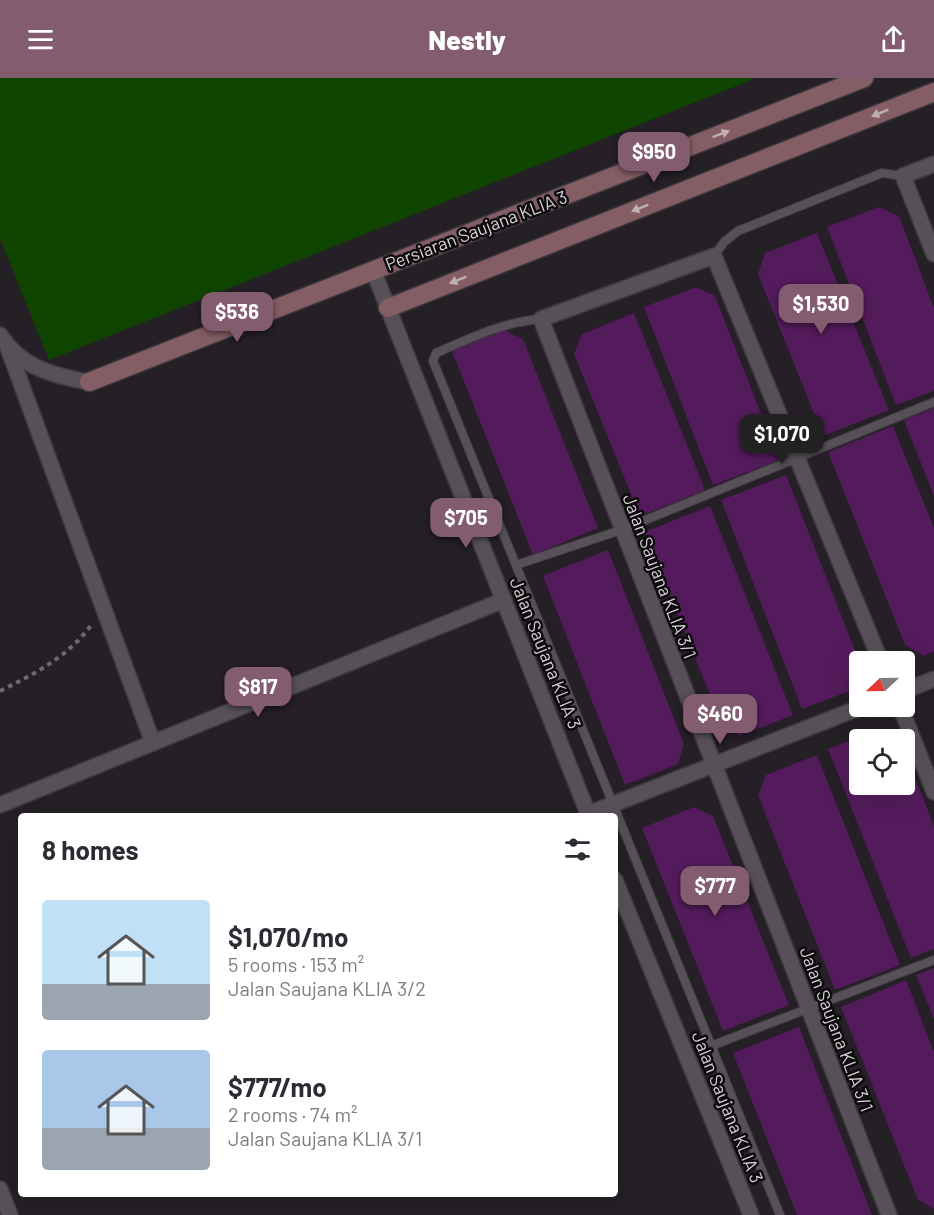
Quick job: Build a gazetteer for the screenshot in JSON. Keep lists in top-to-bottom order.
{
  "streets": {
    "street": ["Persiaran Saujana KLIA 3", "Jalan Saujana KLIA 3/1", "Jalan Saujana KLIA 3"]
  },
  "crossings": [
    ["Persiaran Saujana KLIA 3", "Jalan Saujana KLIA 3"]
  ],
  "north": "left",
  "page": {
    "header": "Nestly",
    "price": [
      "$950",
      "$1,530",
      "$536",
      "$1,070",
      "$705",
      "$817",
      "$460",
      "$777"
    ],
    "heading": "8 homes",
    "list": [
      {
        "name": "$1,070/mo",
        "note": "5 rooms · 153 m² · Jalan Saujana KLIA 3/2"
      },
      {
        "name": "$777/mo",
        "note": "2 rooms · 74 m² · Jalan Saujana KLIA 3/1"
      }
    ]
  }
}
